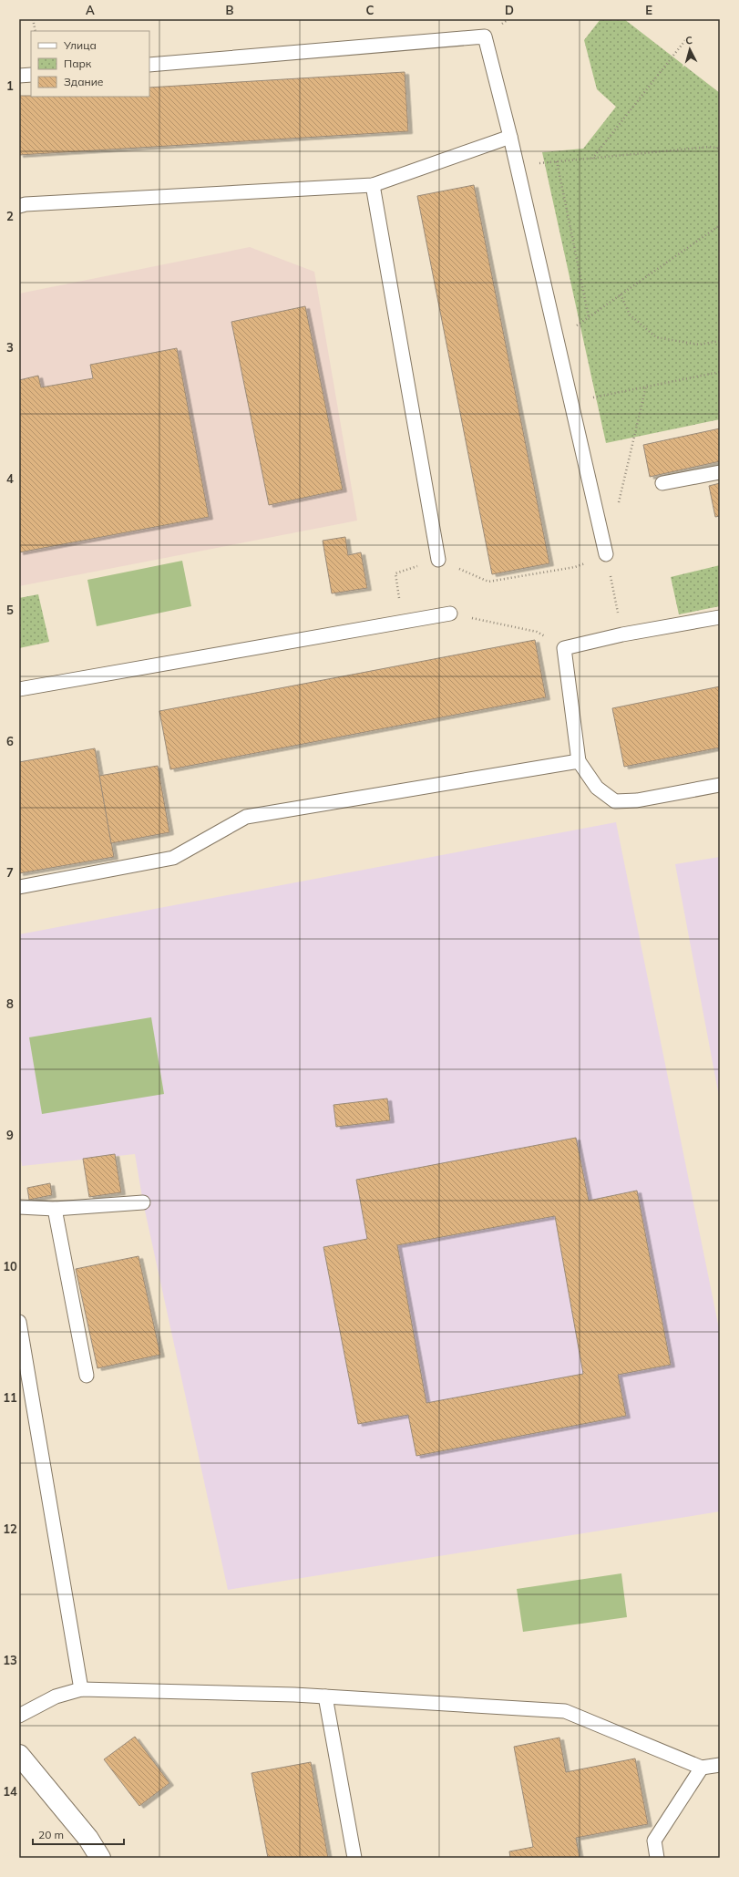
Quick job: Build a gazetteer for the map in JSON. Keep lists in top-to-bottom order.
{
  "legend": ["Улица", "Парк", "Здание"],
  "scale_bar": "20 m",
  "north": "top",
  "grid": {
    "columns": [
      "A",
      "B",
      "C",
      "D",
      "E"
    ],
    "rows": [
      "1",
      "2",
      "3",
      "4",
      "5",
      "6",
      "7",
      "8",
      "9",
      "10",
      "11",
      "12",
      "13",
      "14"
    ]
  }
}
